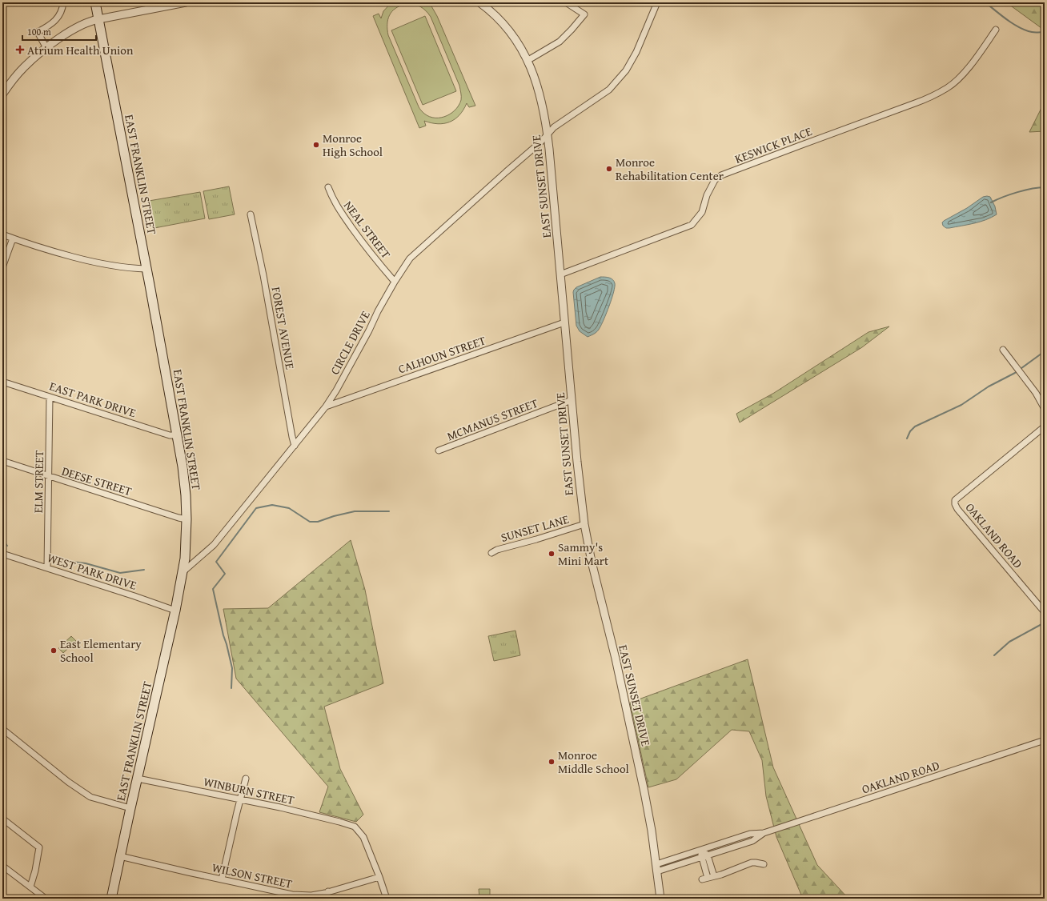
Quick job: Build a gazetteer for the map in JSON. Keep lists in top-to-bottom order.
{
  "streets": {
    "main road": ["EAST FRANKLIN STREET"],
    "street": [
      "KESWICK PLACE",
      "EAST SUNSET DRIVE",
      "NEAL STREET",
      "FOREST AVENUE",
      "CIRCLE DRIVE",
      "CALHOUN STREET",
      "EAST PARK DRIVE",
      "MCMANUS STREET",
      "DEESE STREET",
      "ELM STREET",
      "SUNSET LANE",
      "OAKLAND ROAD",
      "WEST PARK DRIVE",
      "WINBURN STREET",
      "WILSON STREET"
    ]
  },
  "crossings": [
    ["KESWICK PLACE", "EAST SUNSET DRIVE"],
    ["EAST FRANKLIN STREET", "CIRCLE DRIVE"],
    ["EAST FRANKLIN STREET", "EAST PARK DRIVE"],
    ["EAST FRANKLIN STREET", "DEESE STREET"],
    ["EAST FRANKLIN STREET", "WEST PARK DRIVE"],
    ["EAST FRANKLIN STREET", "WINBURN STREET"],
    ["EAST FRANKLIN STREET", "WILSON STREET"],
    ["EAST SUNSET DRIVE", "CIRCLE DRIVE"],
    ["EAST SUNSET DRIVE", "CALHOUN STREET"],
    ["EAST SUNSET DRIVE", "MCMANUS STREET"],
    ["EAST SUNSET DRIVE", "SUNSET LANE"],
    ["EAST SUNSET DRIVE", "OAKLAND ROAD"],
    ["NEAL STREET", "CIRCLE DRIVE"],
    ["FOREST AVENUE", "CIRCLE DRIVE"],
    ["CIRCLE DRIVE", "CALHOUN STREET"],
    ["EAST PARK DRIVE", "ELM STREET"],
    ["DEESE STREET", "ELM STREET"],
    ["ELM STREET", "WEST PARK DRIVE"],
    ["WINBURN STREET", "WILSON STREET"]
  ],
  "places": {
    "health": ["Atrium Health Union"],
    "other": [
      "Monroe High School",
      "Monroe Rehabilitation Center",
      "Sammy's Mini Mart",
      "East Elementary School",
      "Monroe Middle School"
    ]
  },
  "scale_bar": "100 m"
}
